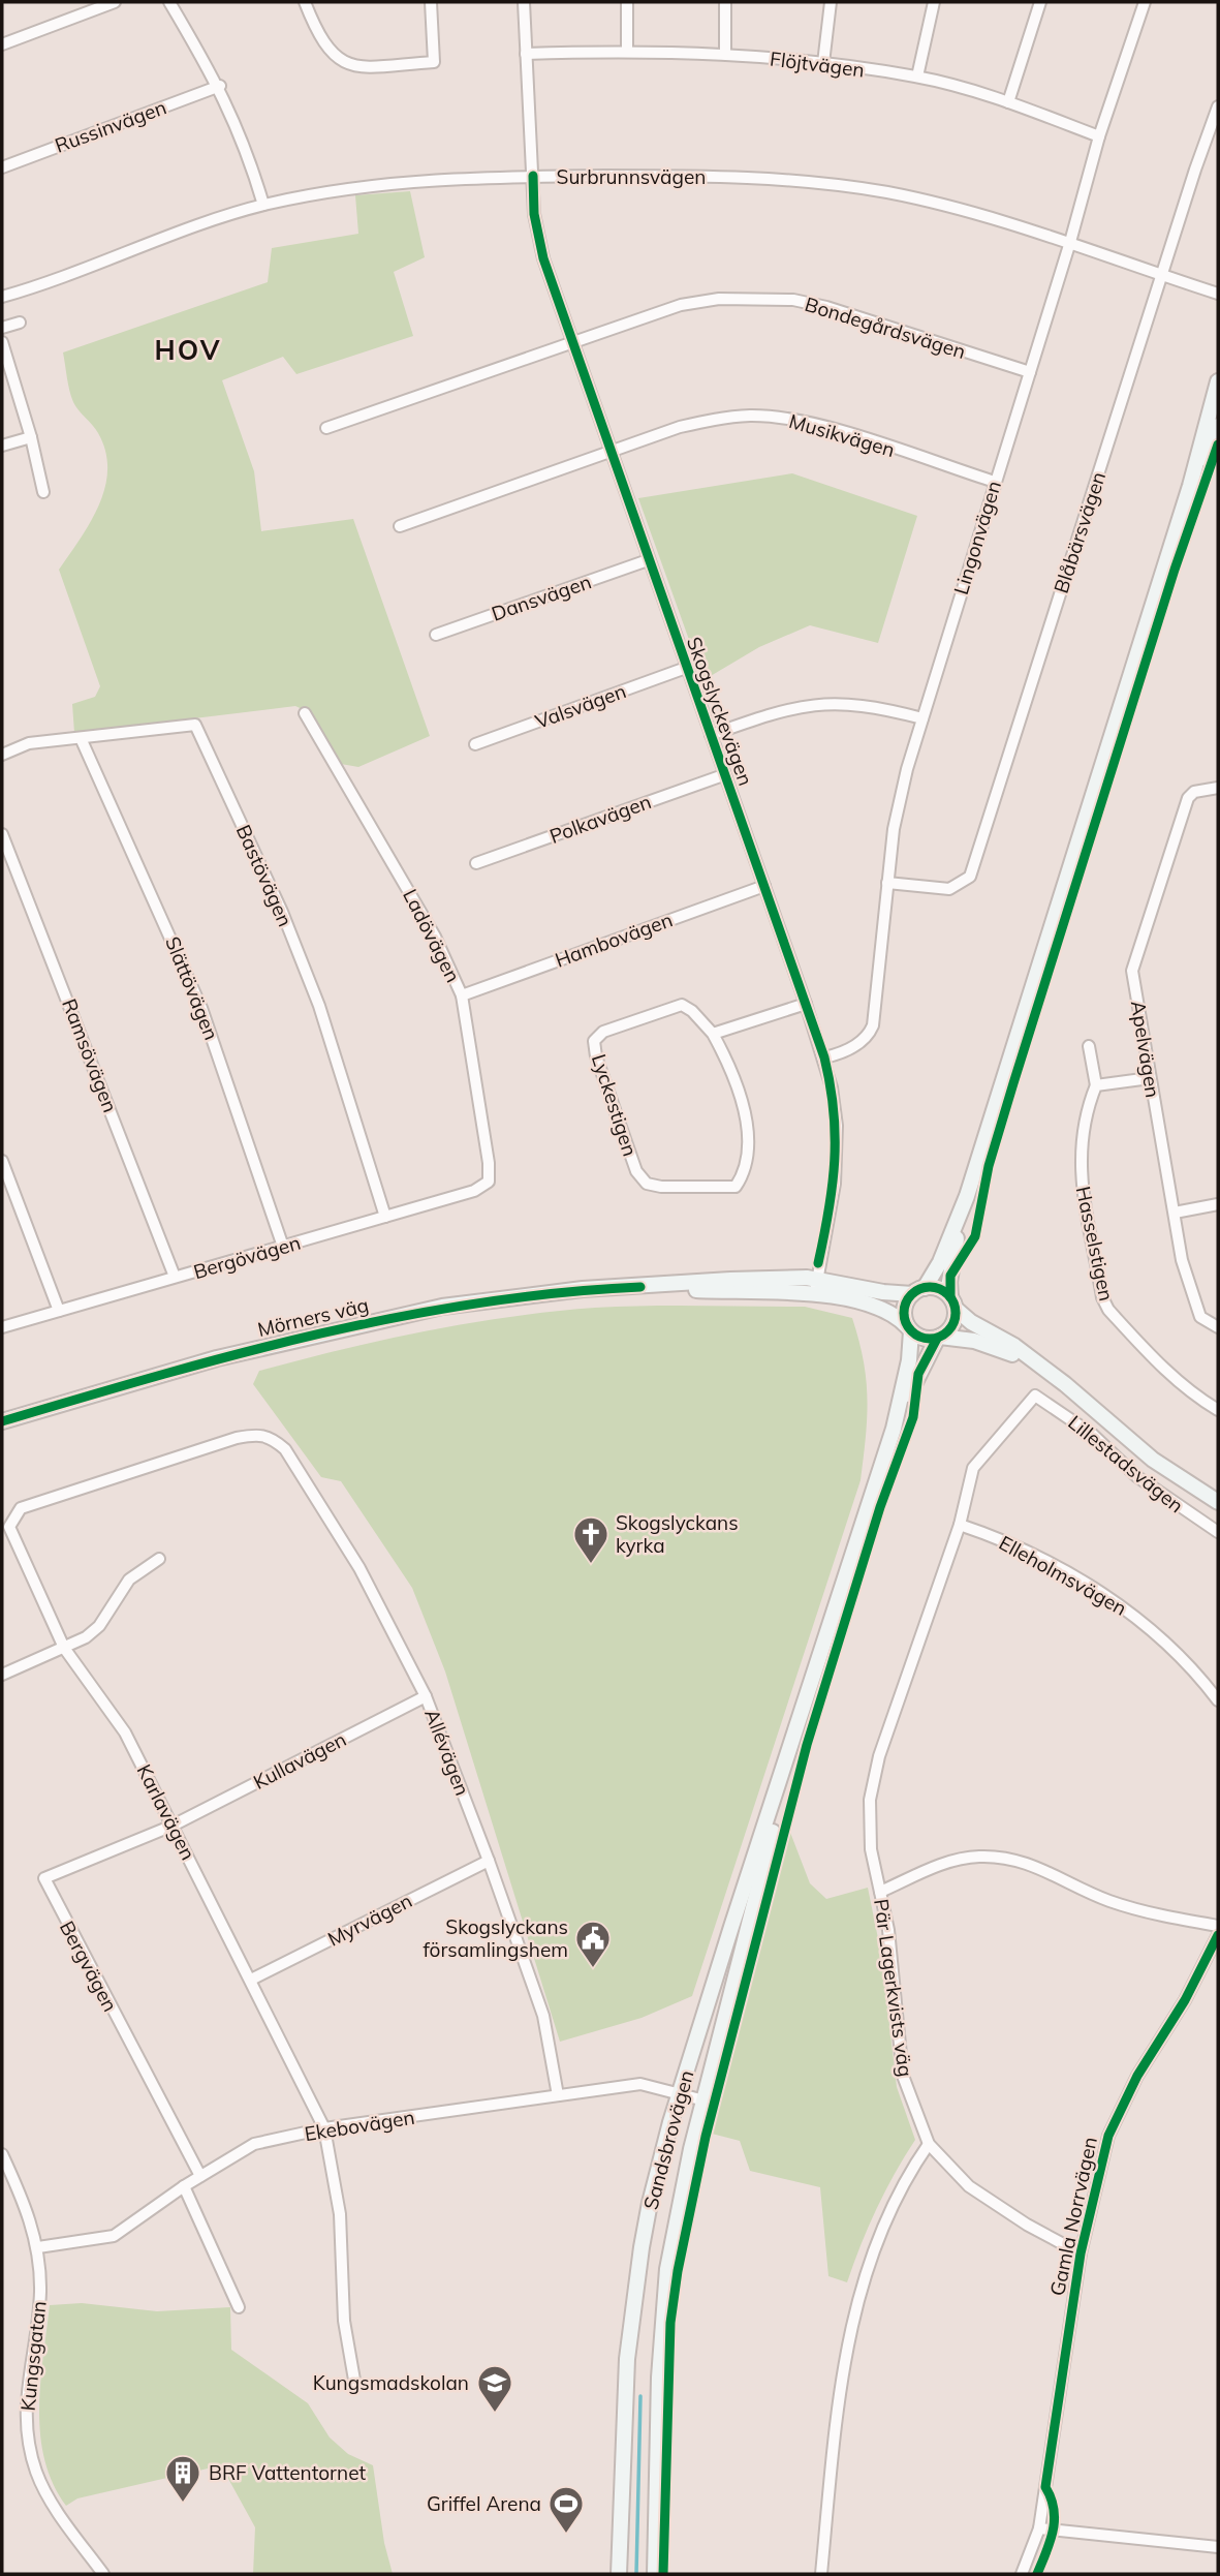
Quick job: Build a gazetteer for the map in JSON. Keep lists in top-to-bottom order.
{
  "streets": {
    "main road": ["Mörners väg", "Lillestadsvägen", "Sandsbrovägen"],
    "street": [
      "Flöjtvägen",
      "Russinvägen",
      "Surbrunnsvägen",
      "Bondegårdsvägen",
      "Musikvägen",
      "Blåbärsvägen",
      "Lingonvägen",
      "Dansvägen",
      "Valsvägen",
      "Skogslyckevägen",
      "Polkavägen",
      "Bastövägen",
      "Ladövägen",
      "Hambovägen",
      "Slättövägen",
      "Apelvägen",
      "Ramsövägen",
      "Lyckestigen",
      "Hasselstigen",
      "Bergövägen",
      "Elleholmsvägen",
      "Allévägen",
      "Kullavägen",
      "Karlavägen",
      "Myrvägen",
      "Bergvägen",
      "Pär Lagerkvists väg",
      "Ekebovägen",
      "Gamla Norrvägen",
      "Kungsgatan"
    ]
  },
  "crossings": [
    ["Flöjtvägen", "Lingonvägen"],
    ["Flöjtvägen", "Skogslyckevägen"],
    ["Surbrunnsvägen", "Blåbärsvägen"],
    ["Surbrunnsvägen", "Lingonvägen"],
    ["Surbrunnsvägen", "Skogslyckevägen"],
    ["Bondegårdsvägen", "Lingonvägen"],
    ["Bondegårdsvägen", "Skogslyckevägen"],
    ["Musikvägen", "Lingonvägen"],
    ["Musikvägen", "Skogslyckevägen"],
    ["Blåbärsvägen", "Lingonvägen"],
    ["Lingonvägen", "Skogslyckevägen"],
    ["Dansvägen", "Skogslyckevägen"],
    ["Valsvägen", "Skogslyckevägen"],
    ["Skogslyckevägen", "Polkavägen"],
    ["Skogslyckevägen", "Hambovägen"],
    ["Skogslyckevägen", "Mörners väg"],
    ["Bastövägen", "Slättövägen"],
    ["Bastövägen", "Bergövägen"],
    ["Ladövägen", "Hambovägen"],
    ["Ladövägen", "Bergövägen"],
    ["Slättövägen", "Bergövägen"],
    ["Ramsövägen", "Bergövägen"],
    ["Mörners väg", "Lillestadsvägen"],
    ["Mörners väg", "Sandsbrovägen"],
    ["Lillestadsvägen", "Pär Lagerkvists väg"],
    ["Lillestadsvägen", "Sandsbrovägen"],
    ["Elleholmsvägen", "Pär Lagerkvists väg"],
    ["Allévägen", "Kullavägen"],
    ["Allévägen", "Karlavägen"],
    ["Allévägen", "Myrvägen"],
    ["Allévägen", "Ekebovägen"],
    ["Kullavägen", "Karlavägen"],
    ["Kullavägen", "Bergvägen"],
    ["Karlavägen", "Myrvägen"],
    ["Karlavägen", "Bergvägen"],
    ["Karlavägen", "Ekebovägen"],
    ["Bergvägen", "Ekebovägen"],
    ["Ekebovägen", "Sandsbrovägen"],
    ["Ekebovägen", "Kungsgatan"]
  ],
  "districts": ["HOV"],
  "places": {
    "church": ["Skogslyckans kyrka"],
    "public building": ["Skogslyckans församlingshem"],
    "school or university": ["Kungsmadskolan"],
    "building": ["BRF Vattentornet"],
    "sports": ["Griffel Arena"]
  }
}
